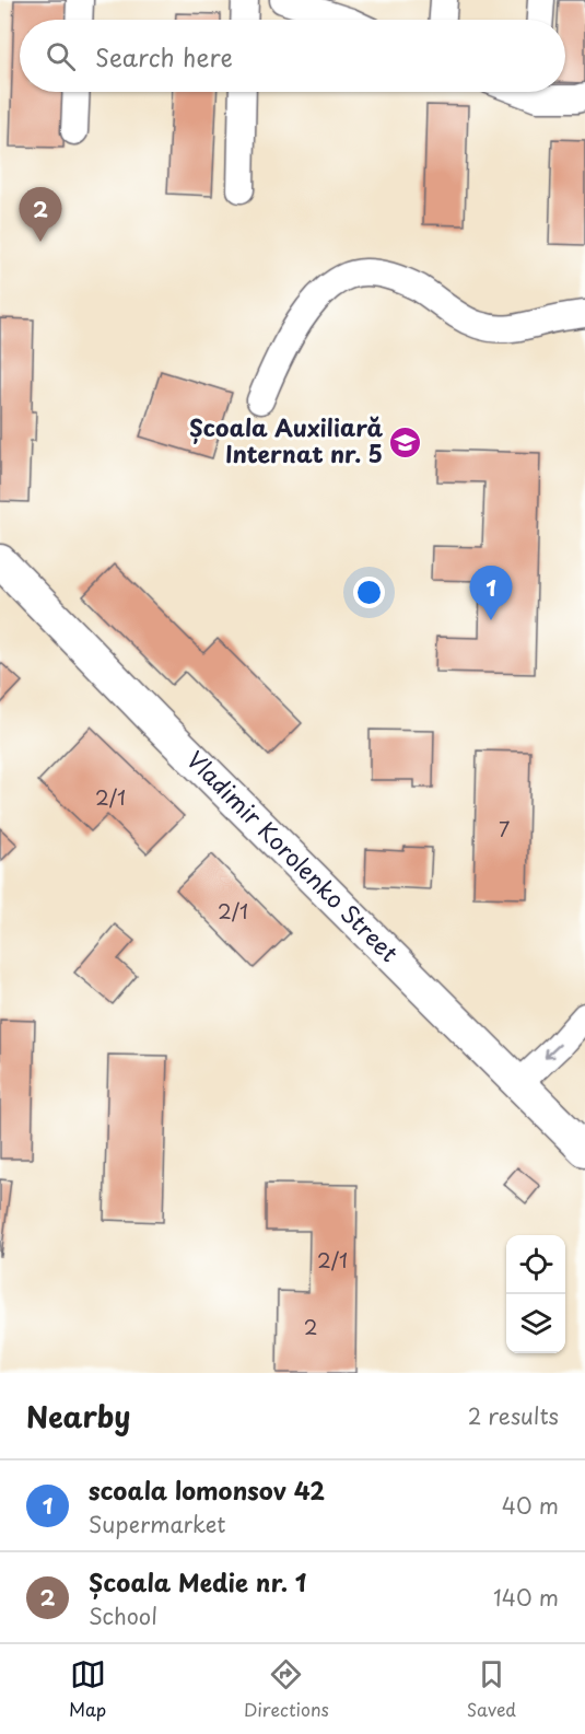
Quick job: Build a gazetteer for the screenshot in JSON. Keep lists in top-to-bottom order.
{
  "streets": {
    "main road": ["Vladimir Korolenko Street"]
  },
  "places": {
    "school or university": ["Școala Auxiliară Internat nr. 5"]
  },
  "house_numbers": [
    "2/1",
    "7",
    "2/1",
    "2/1",
    "2"
  ],
  "page": {
    "search": "Search here",
    "pins": ["2", "1"],
    "heading": ["Nearby", "2 results"],
    "list": [
      {
        "mark": "1",
        "name": "scoala lomonsov 42",
        "note": "Supermarket",
        "value": "40 m"
      },
      {
        "mark": "2",
        "name": "Școala Medie nr. 1",
        "note": "School",
        "value": "140 m"
      }
    ],
    "nav": ["Map", "Directions", "Saved"]
  }
}
